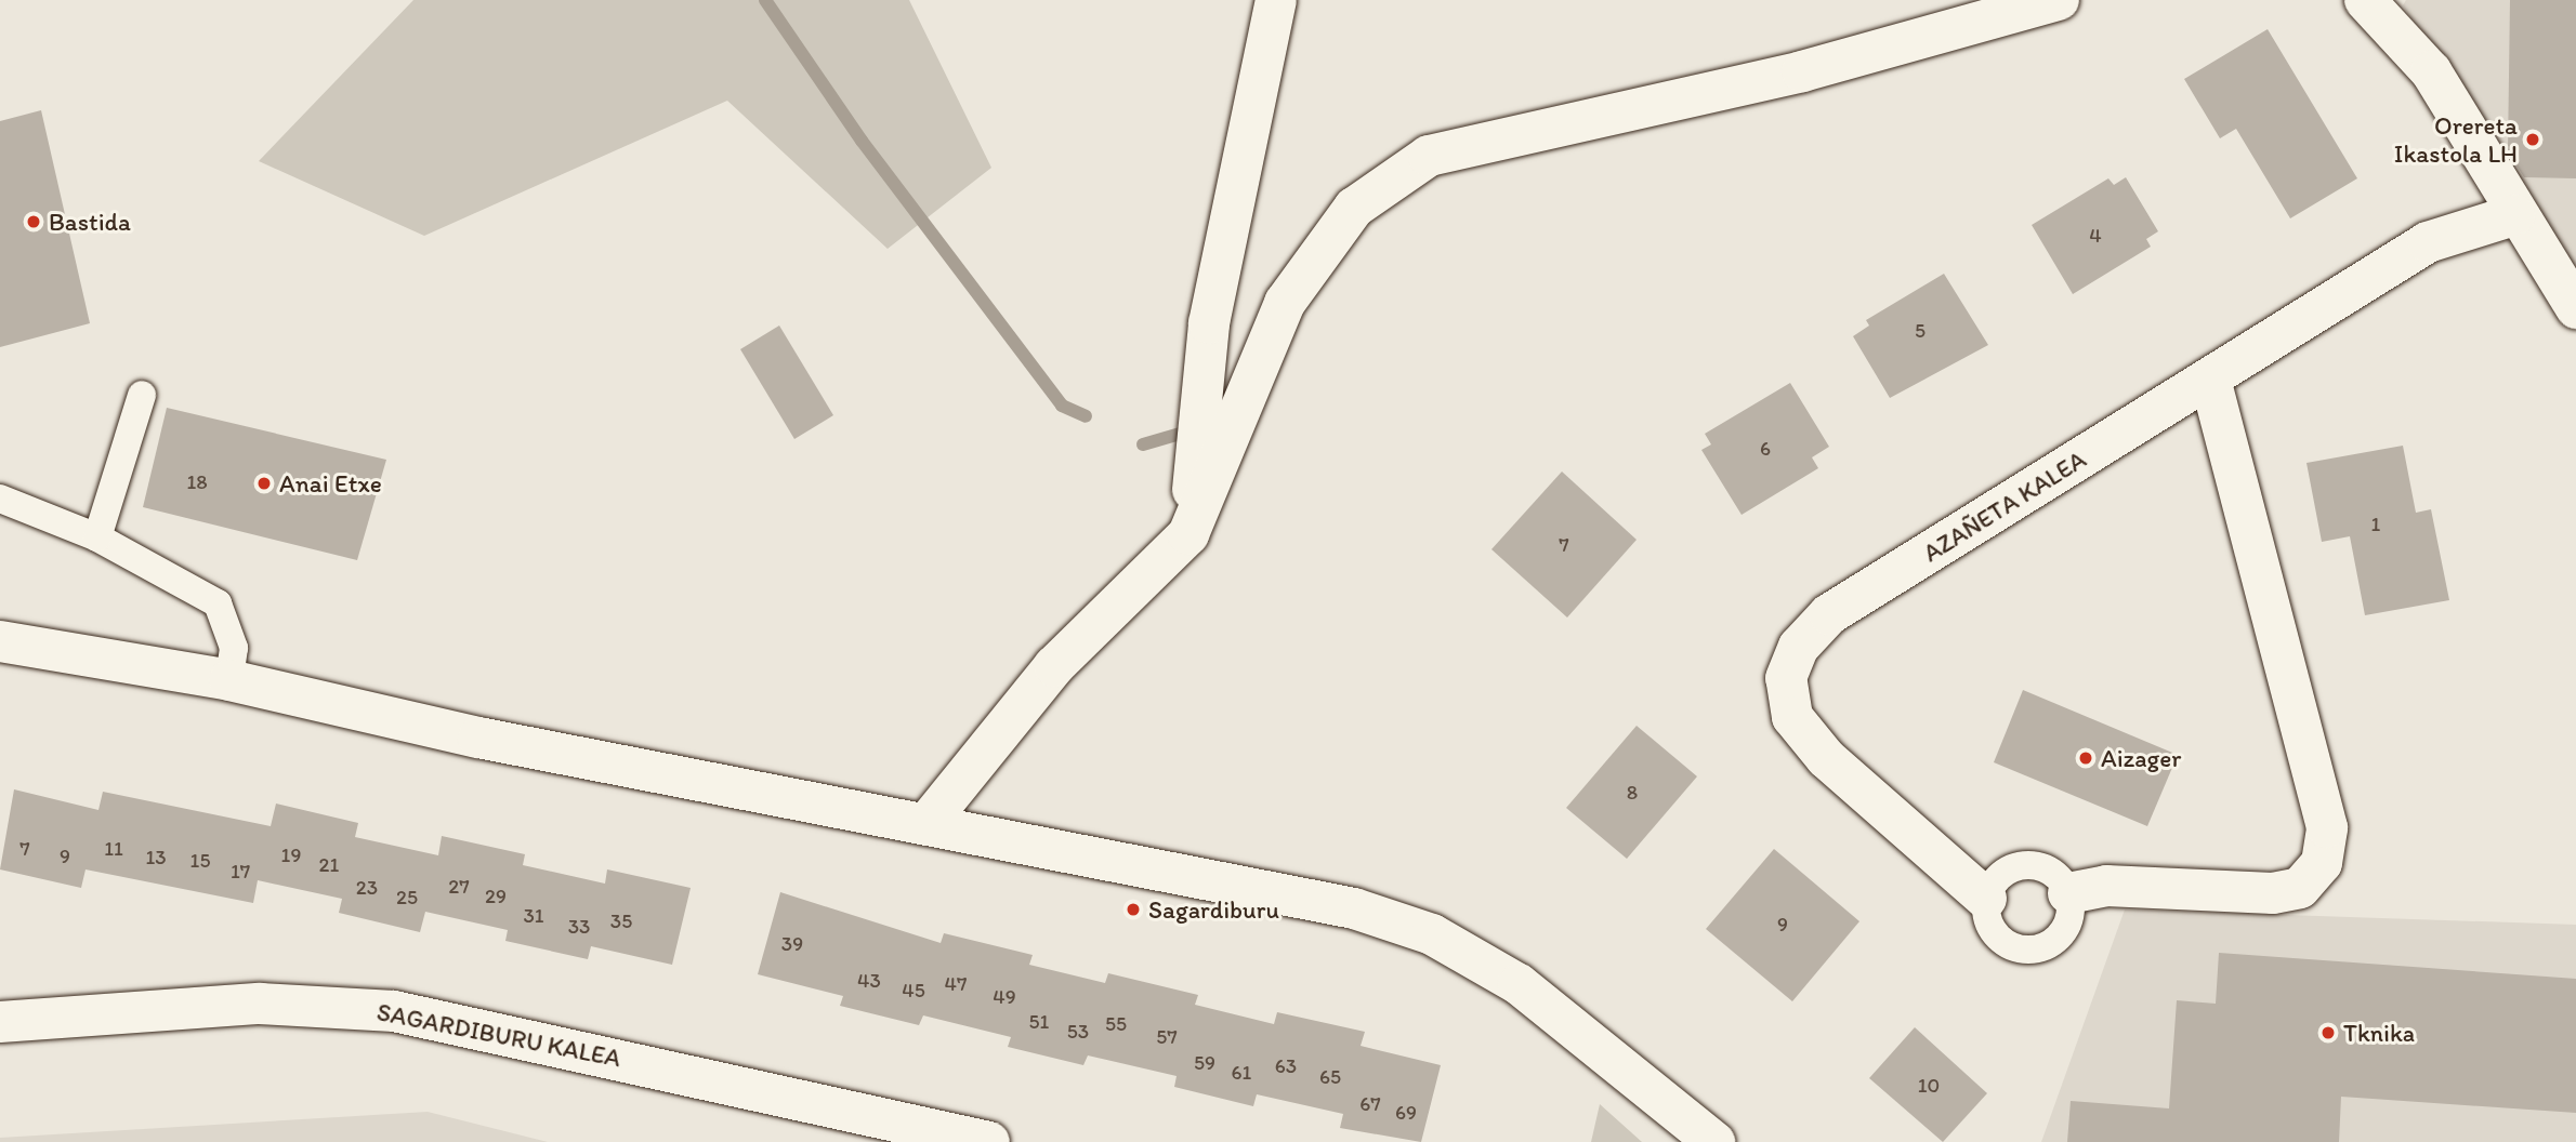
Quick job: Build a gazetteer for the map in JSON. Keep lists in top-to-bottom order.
{
  "streets": {
    "street": ["AZAÑETA KALEA", "SAGARDIBURU KALEA"]
  },
  "places": [
    "Orereta Ikastola LH",
    "Bastida",
    "Anai Etxe",
    "Aizager",
    "Sagardiburu",
    "Tknika"
  ],
  "house_numbers": [
    "4",
    "5",
    "6",
    "18",
    "1",
    "7",
    "8",
    "7",
    "11",
    "19",
    "9",
    "13",
    "15",
    "21",
    "17",
    "27",
    "23",
    "29",
    "25",
    "31",
    "35",
    "9",
    "33",
    "39",
    "43",
    "47",
    "45",
    "49",
    "51",
    "55",
    "53",
    "57",
    "59",
    "63",
    "61",
    "65",
    "10",
    "67",
    "69"
  ]
}
